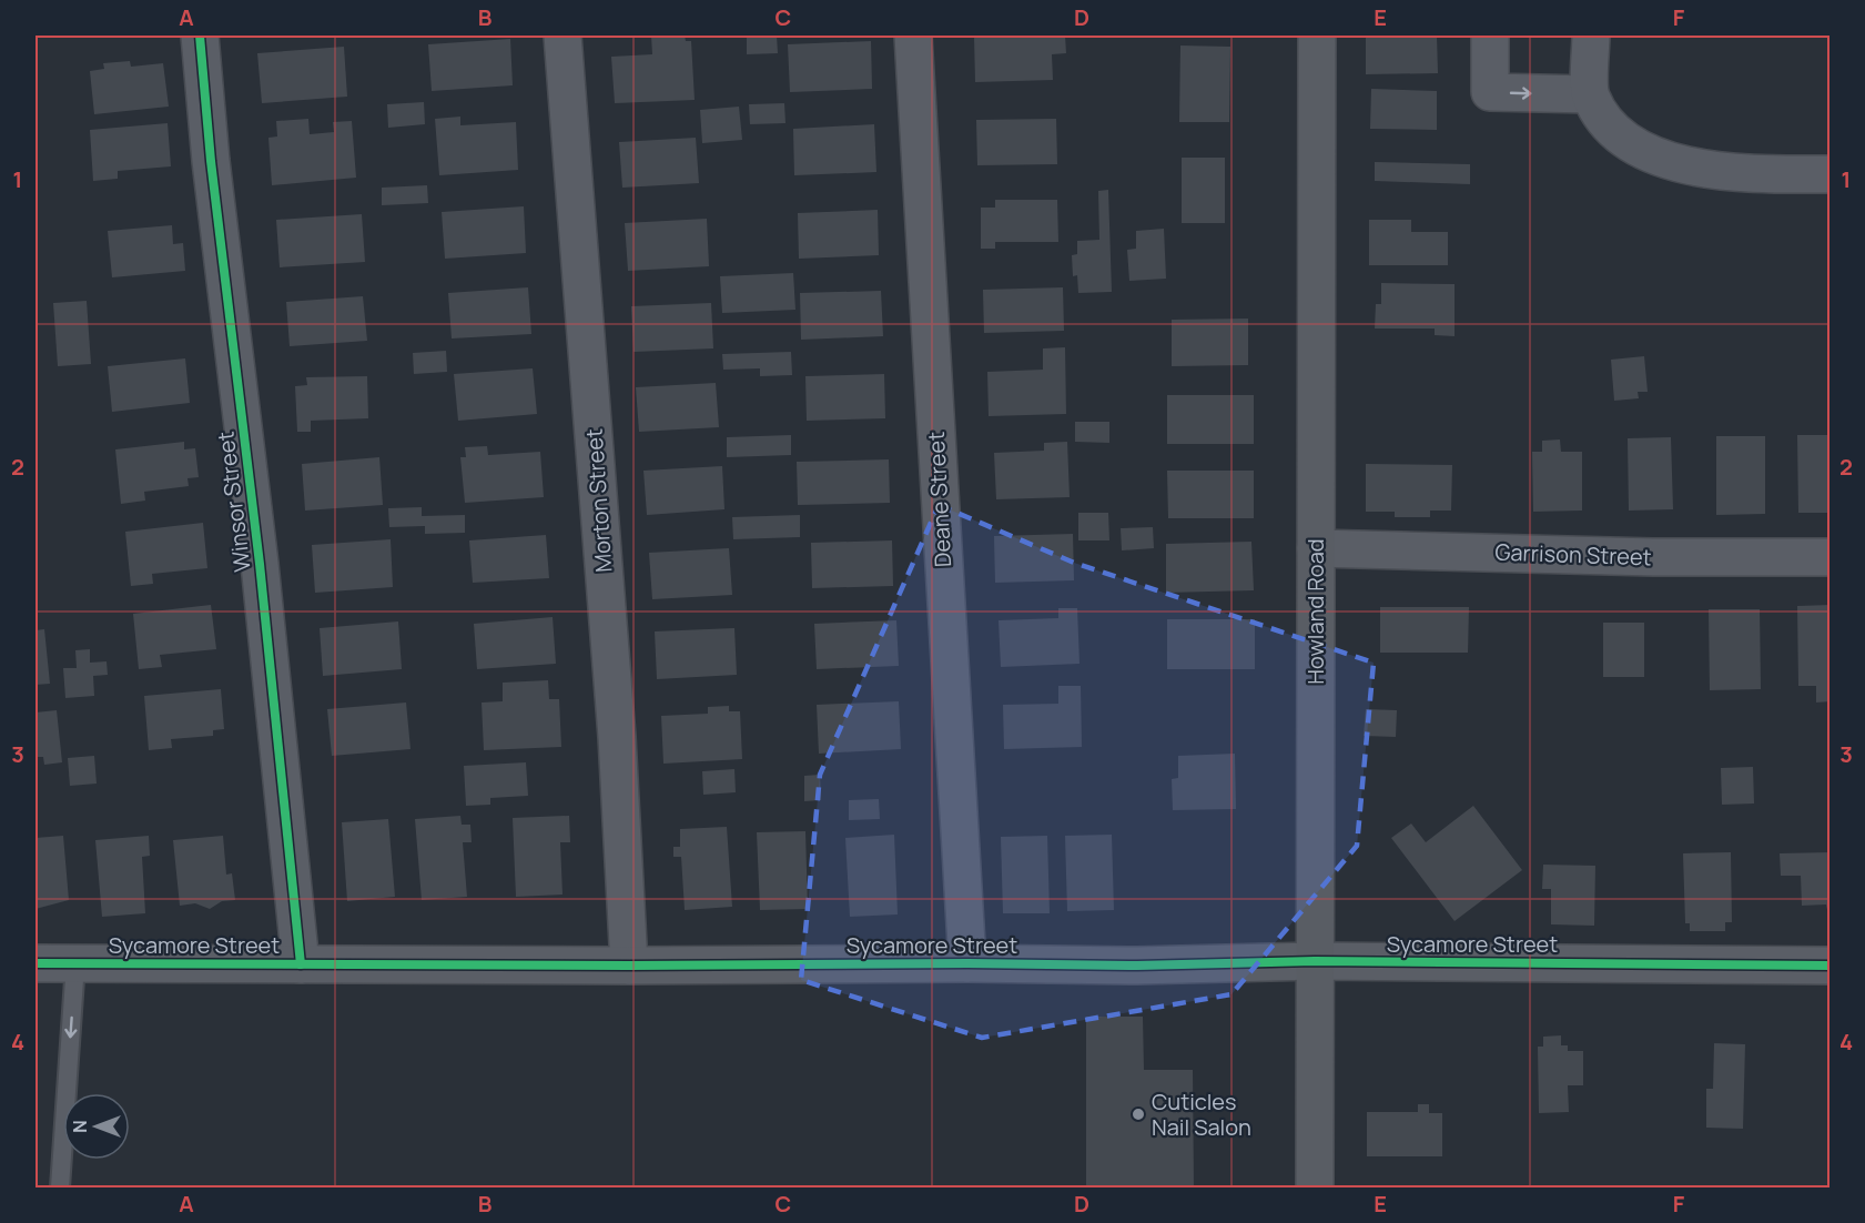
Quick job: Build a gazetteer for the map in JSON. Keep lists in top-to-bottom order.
{
  "streets": {
    "main road": ["Howland Road"],
    "street": [
      "Deane Street",
      "Morton Street",
      "Winsor Street",
      "Garrison Street",
      "Sycamore Street"
    ]
  },
  "crossings": [
    ["Deane Street", "Sycamore Street"],
    ["Morton Street", "Sycamore Street"],
    ["Winsor Street", "Sycamore Street"],
    ["Garrison Street", "Howland Road"],
    ["Howland Road", "Sycamore Street"]
  ],
  "places": ["Cuticles Nail Salon"],
  "north": "left",
  "grid": {
    "columns": [
      "A",
      "B",
      "C",
      "D",
      "E",
      "F"
    ],
    "rows": [
      "1",
      "2",
      "3",
      "4"
    ]
  }
}
